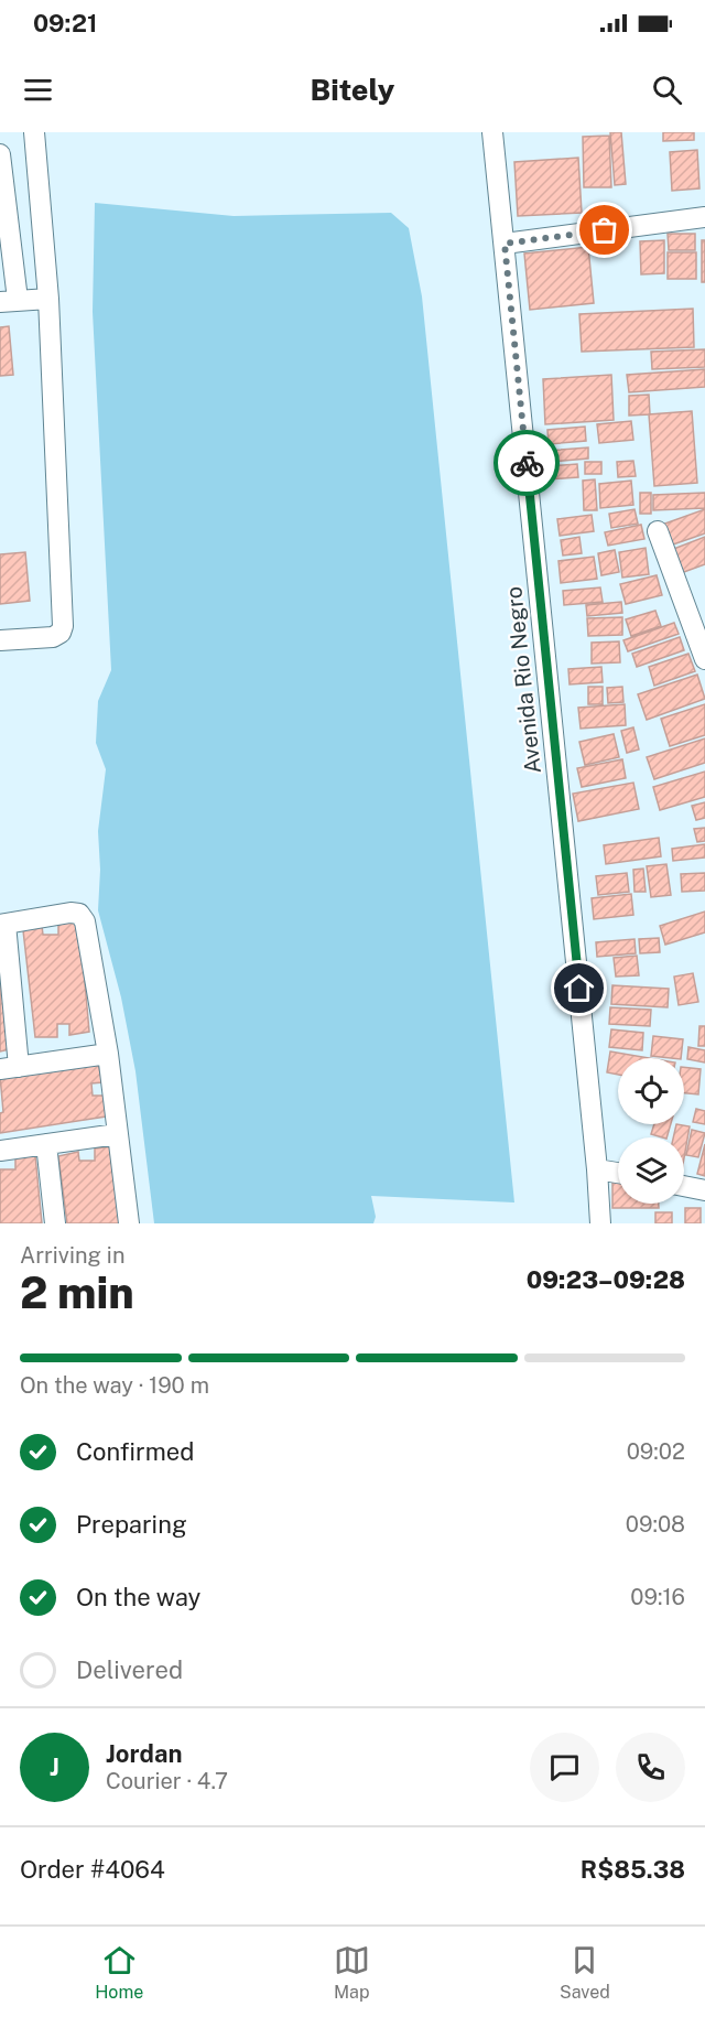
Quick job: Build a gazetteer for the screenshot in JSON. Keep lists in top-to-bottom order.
{
  "streets": {
    "street": ["Avenida Rio Negro"]
  },
  "page": {
    "status": "09:21",
    "header": "Bitely",
    "heading": ["2 min", "Arriving in", "09:23–09:28"],
    "panel": [
      "Jordan",
      "Courier · 4.7",
      "Order #4064",
      "R$85.38"
    ],
    "bar": "On the way · 190 m",
    "list": [
      ["Confirmed", "09:02"],
      ["Preparing", "09:08"],
      ["On the way", "09:16"],
      "Delivered"
    ],
    "round": "J",
    "tabs": ["Home", "Map", "Saved"]
  }
}
